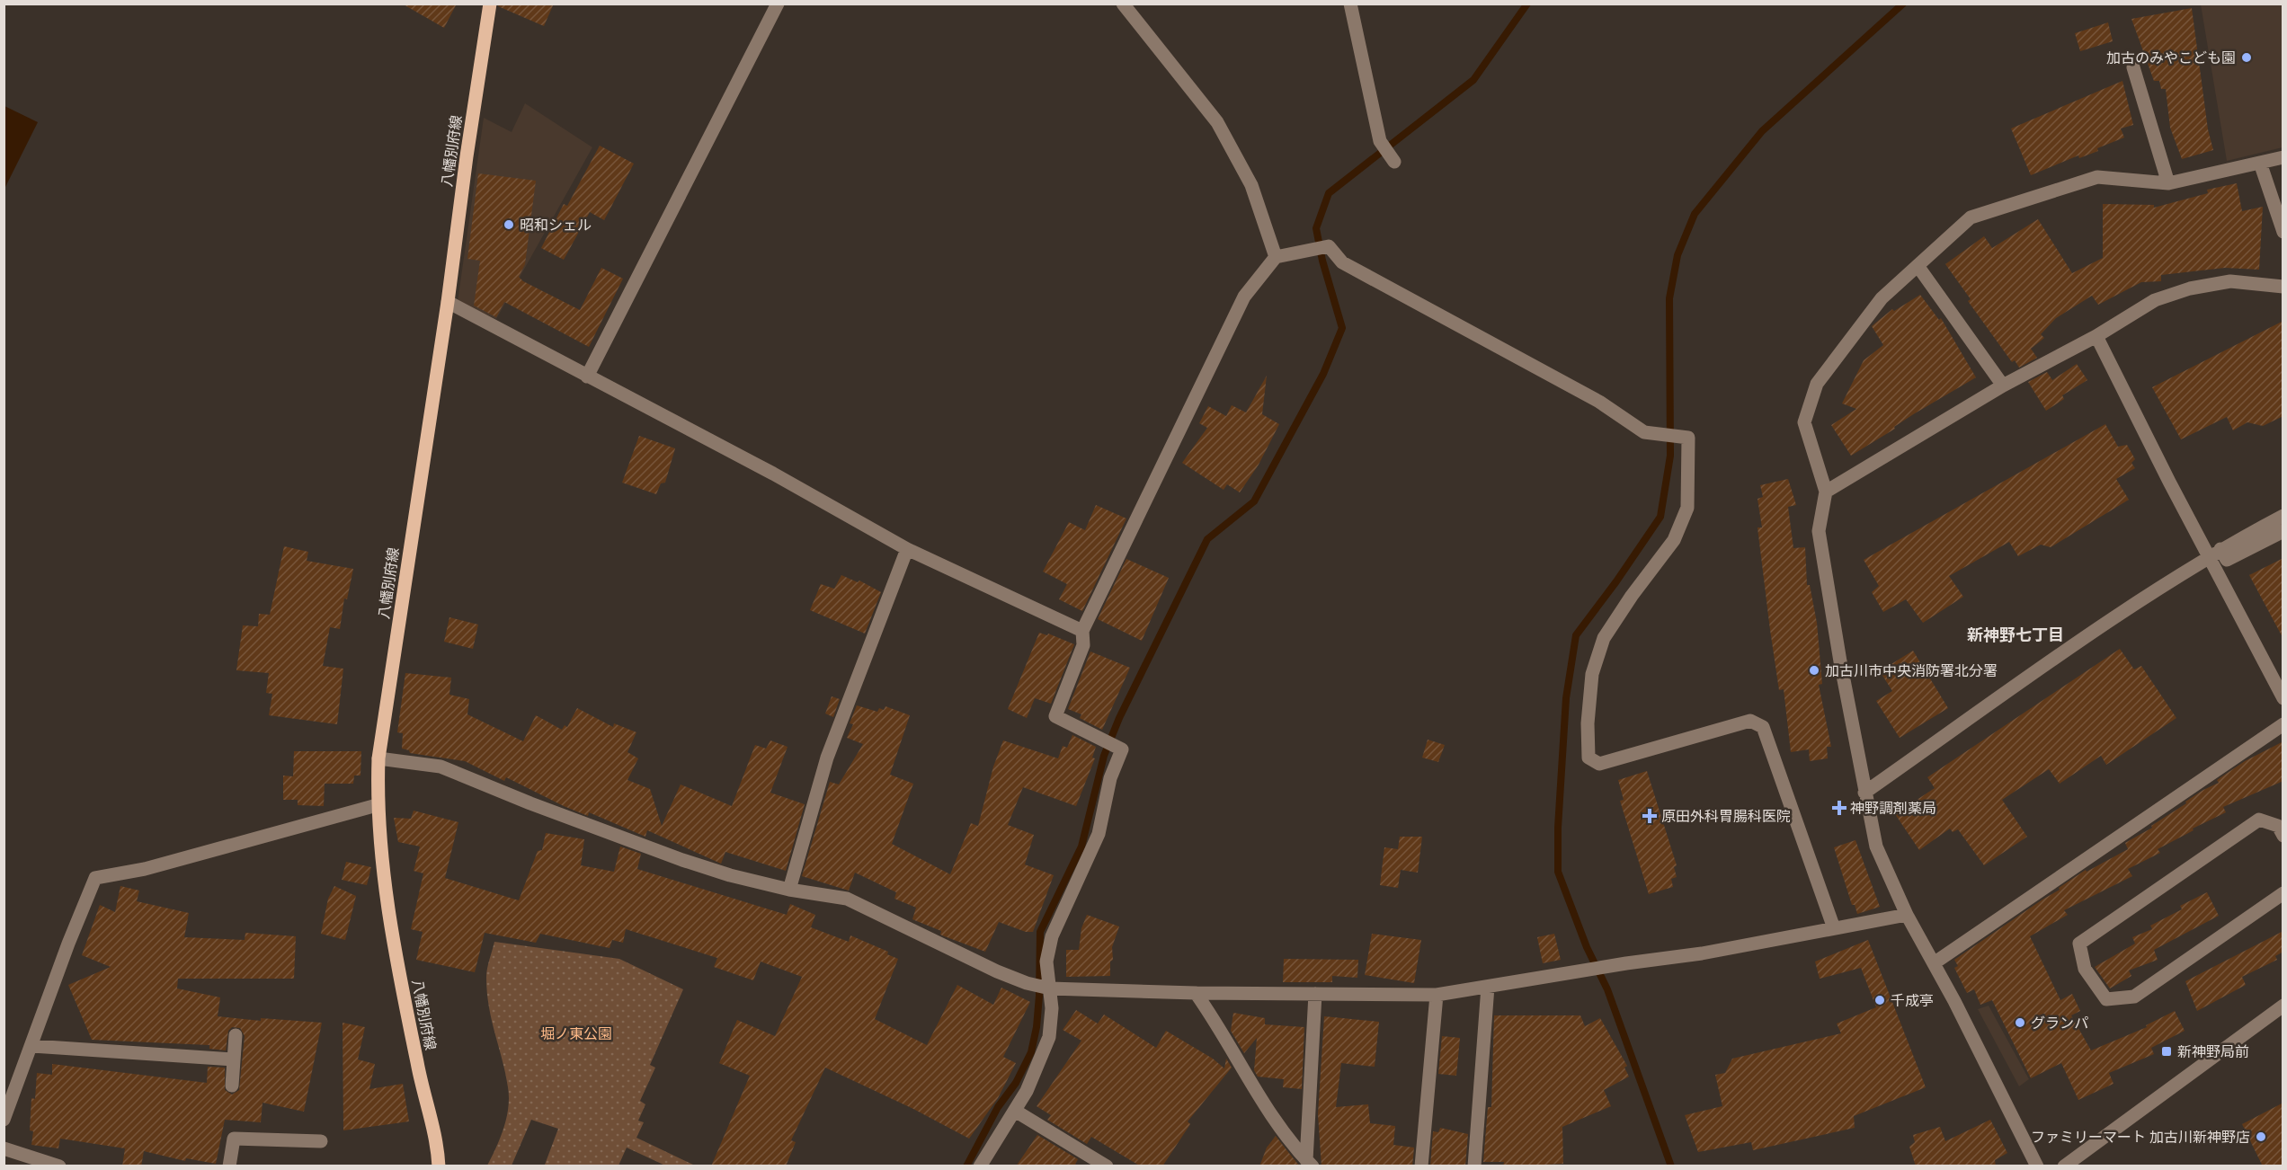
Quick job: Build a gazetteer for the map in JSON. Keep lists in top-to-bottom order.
{
  "streets": {
    "main road": ["八幡別府線"]
  },
  "districts": ["新神野七丁目"],
  "parks": ["堀ノ東公園"],
  "places": {
    "other": [
      "加古のみやこども園",
      "昭和シェル",
      "加古川市中央消防署北分署",
      "千成亭",
      "グランパ",
      "ファミリーマート 加古川新神野店"
    ],
    "health": ["神野調剤薬局", "原田外科胃腸科医院"],
    "transit": ["新神野局前"]
  }
}
